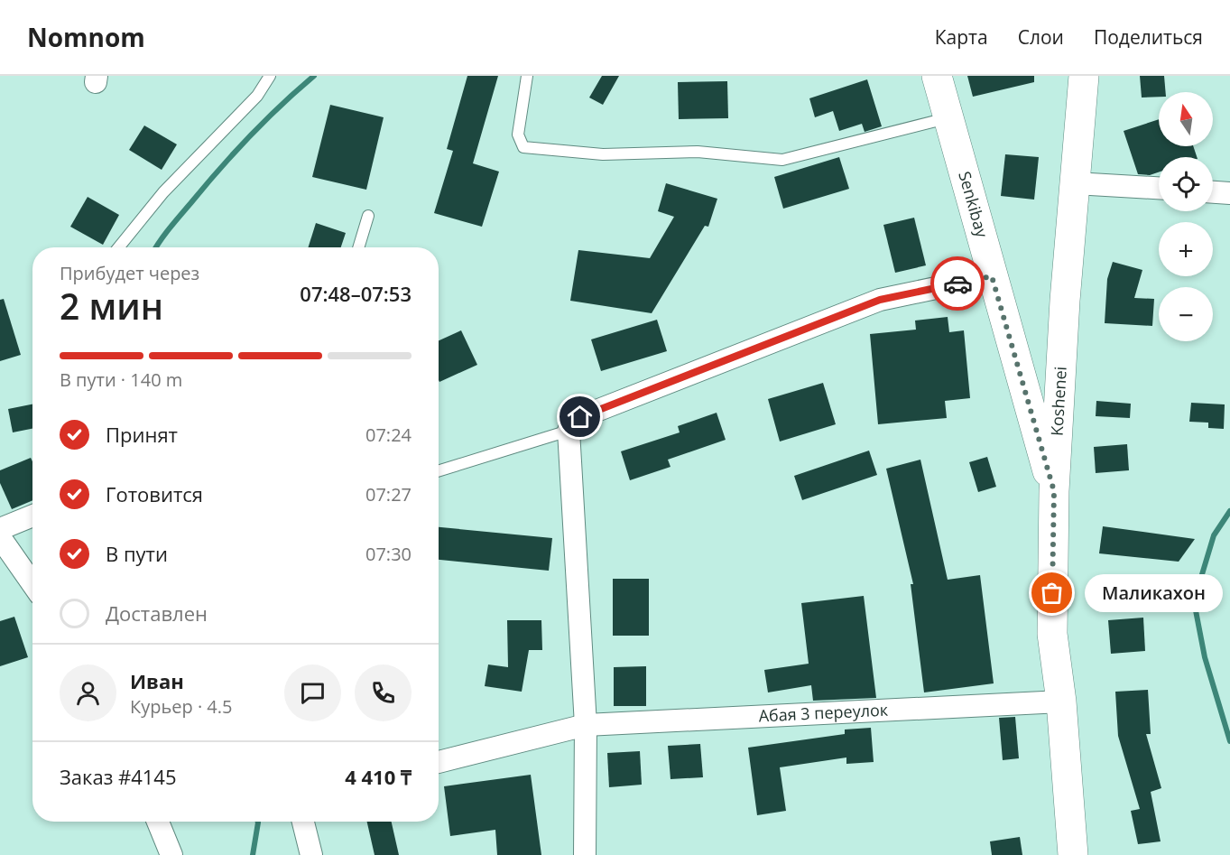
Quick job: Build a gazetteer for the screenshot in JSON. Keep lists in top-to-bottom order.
{
  "streets": {
    "main road": ["Senkibay", "Koshenei"],
    "street": ["Абая 3 переулок"]
  },
  "crossings": [
    ["Senkibay", "Koshenei"],
    ["Koshenei", "Абая 3 переулок"]
  ],
  "places": ["Маликахон"],
  "north": "top",
  "page": {
    "header": "Nomnom",
    "nav": ["Карта", "Слои", "Поделиться"],
    "map_buttons": ["+", "−"],
    "heading": ["2 мин", "Прибудет через", "07:48–07:53"],
    "panel": [
      "Иван",
      "Курьер · 4.5",
      "Заказ #4145",
      "4 410 ₸"
    ],
    "bar": "В пути · 140 m",
    "list": [
      ["Принят", "07:24"],
      ["Готовится", "07:27"],
      ["В пути", "07:30"],
      "Доставлен"
    ],
    "bubble": "Маликахон"
  }
}
